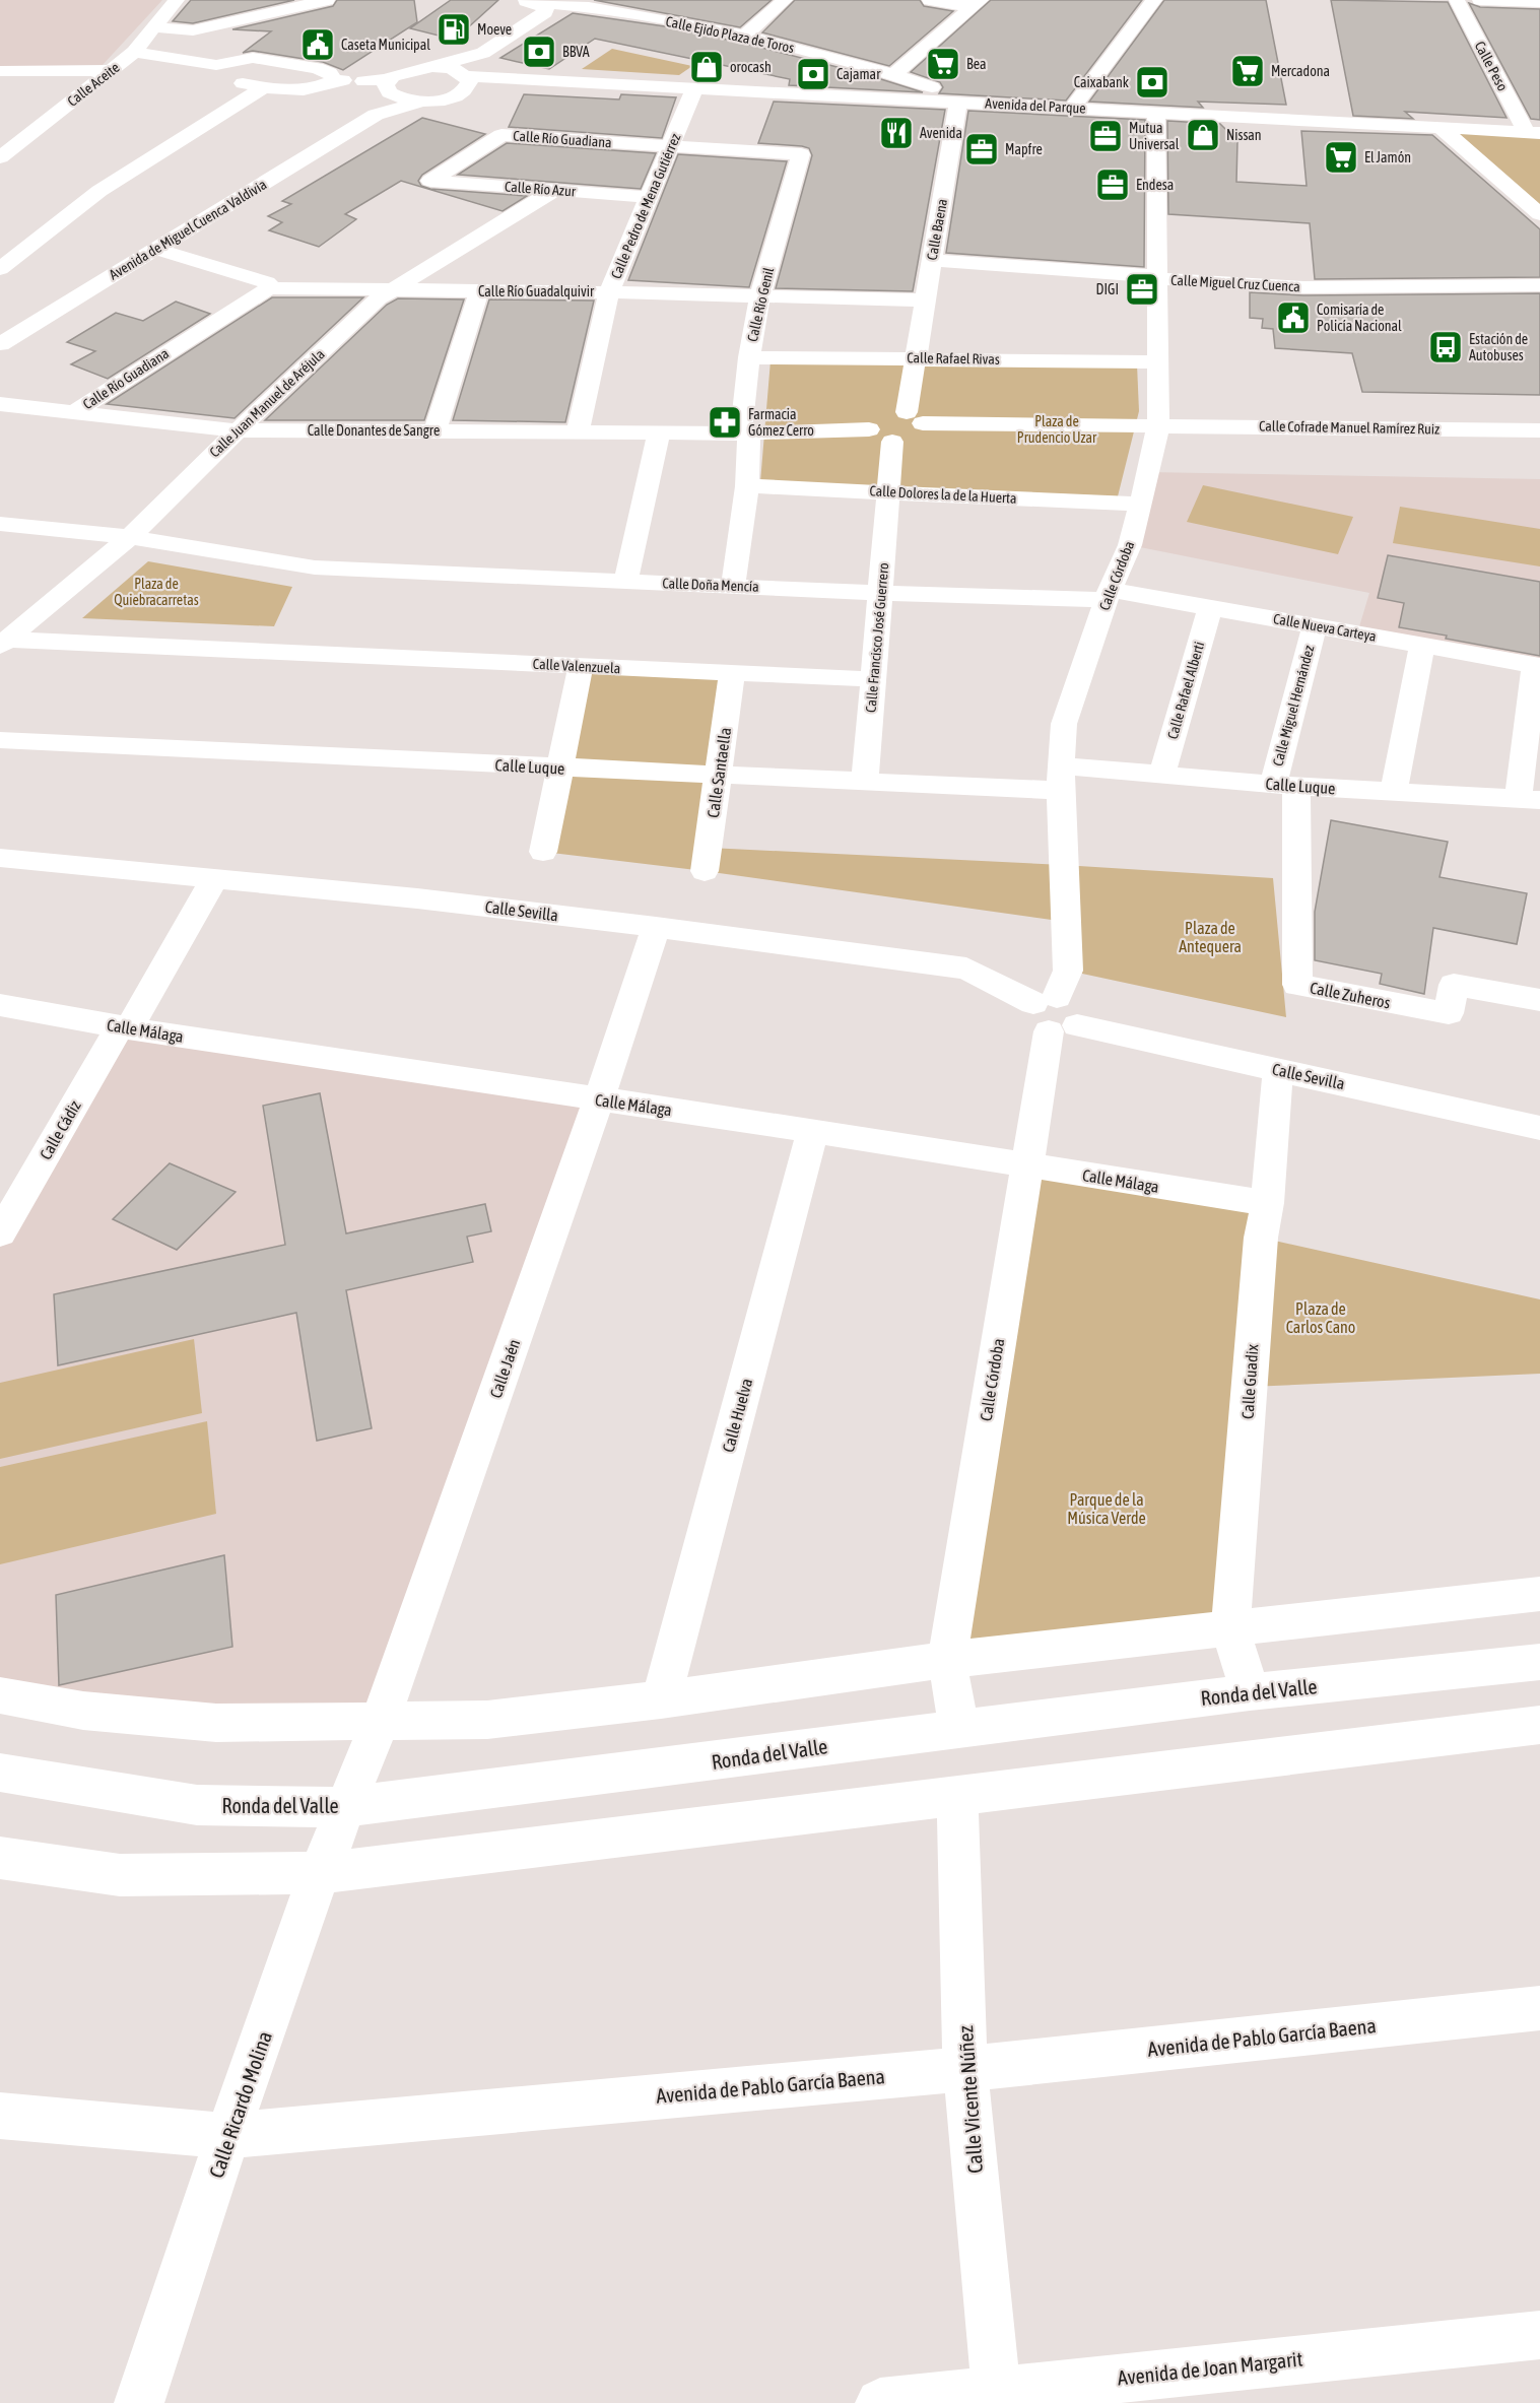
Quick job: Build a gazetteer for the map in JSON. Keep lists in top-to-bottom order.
{
  "streets": {
    "street": [
      "Calle Ejido Plaza de Toros",
      "Calle Peso",
      "Calle Aceite",
      "Avenida del Parque",
      "Calle Río Guadiana",
      "Calle Río Azur",
      "Calle Pedro de Mena Gutiérrez",
      "Avenida de Miguel Cuenca Valdivia",
      "Calle Baena",
      "Calle Miguel Cruz Cuenca",
      "Calle Río Guadalquivir",
      "Calle Río Genil",
      "Calle Rafael Rivas",
      "Calle Juan Manuel de Aréjula",
      "Calle Cofrade Manuel Ramírez Ruiz",
      "Calle Donantes de Sangre",
      "Calle Dolores la de la Huerta",
      "Calle Córdoba",
      "Calle Doña Mencía",
      "Calle Nueva Carteya",
      "Calle Francisco José Guerrero",
      "Calle Valenzuela",
      "Calle Rafael Alberti",
      "Calle Miguel Hernández",
      "Calle Luque",
      "Calle Santaella",
      "Calle Sevilla",
      "Calle Zuheros",
      "Calle Málaga",
      "Calle Cádiz",
      "Calle Jaén",
      "Calle Guadix",
      "Calle Huelva",
      "Ronda del Valle",
      "Avenida de Pablo García Baena",
      "Calle Vicente Núñez",
      "Calle Ricardo Molina",
      "Avenida de Joan Margarit"
    ]
  },
  "crossings": [
    ["Calle Ejido Plaza de Toros", "Avenida del Parque"],
    ["Calle Peso", "Avenida del Parque"],
    ["Avenida del Parque", "Calle Pedro de Mena Gutiérrez"],
    ["Avenida del Parque", "Avenida de Miguel Cuenca Valdivia"],
    ["Avenida del Parque", "Calle Baena"],
    ["Avenida del Parque", "Calle Córdoba"],
    ["Calle Río Guadiana", "Calle Río Azur"],
    ["Calle Río Guadiana", "Calle Pedro de Mena Gutiérrez"],
    ["Calle Río Guadiana", "Calle Río Guadalquivir"],
    ["Calle Río Guadiana", "Calle Río Genil"],
    ["Calle Río Guadiana", "Calle Donantes de Sangre"],
    ["Calle Río Azur", "Calle Pedro de Mena Gutiérrez"],
    ["Calle Río Azur", "Calle Juan Manuel de Aréjula"],
    ["Calle Pedro de Mena Gutiérrez", "Calle Río Guadalquivir"],
    ["Calle Pedro de Mena Gutiérrez", "Calle Río Genil"],
    ["Calle Pedro de Mena Gutiérrez", "Calle Donantes de Sangre"],
    ["Avenida de Miguel Cuenca Valdivia", "Calle Río Guadalquivir"],
    ["Calle Baena", "Calle Miguel Cruz Cuenca"],
    ["Calle Baena", "Calle Río Guadalquivir"],
    ["Calle Baena", "Calle Rafael Rivas"],
    ["Calle Baena", "Calle Donantes de Sangre"],
    ["Calle Miguel Cruz Cuenca", "Calle Córdoba"],
    ["Calle Río Guadalquivir", "Calle Río Genil"],
    ["Calle Río Guadalquivir", "Calle Juan Manuel de Aréjula"],
    ["Calle Río Genil", "Calle Rafael Rivas"],
    ["Calle Río Genil", "Calle Donantes de Sangre"],
    ["Calle Río Genil", "Calle Dolores la de la Huerta"],
    ["Calle Río Genil", "Calle Doña Mencía"],
    ["Calle Rafael Rivas", "Calle Córdoba"],
    ["Calle Juan Manuel de Aréjula", "Calle Donantes de Sangre"],
    ["Calle Juan Manuel de Aréjula", "Calle Doña Mencía"],
    ["Calle Juan Manuel de Aréjula", "Calle Valenzuela"],
    ["Calle Cofrade Manuel Ramírez Ruiz", "Calle Córdoba"],
    ["Calle Dolores la de la Huerta", "Calle Córdoba"],
    ["Calle Dolores la de la Huerta", "Calle Francisco José Guerrero"],
    ["Calle Córdoba", "Calle Doña Mencía"],
    ["Calle Córdoba", "Calle Nueva Carteya"],
    ["Calle Córdoba", "Calle Luque"],
    ["Calle Córdoba", "Calle Sevilla"],
    ["Calle Córdoba", "Calle Málaga"],
    ["Calle Córdoba", "Ronda del Valle"],
    ["Calle Doña Mencía", "Calle Nueva Carteya"],
    ["Calle Doña Mencía", "Calle Francisco José Guerrero"],
    ["Calle Nueva Carteya", "Calle Rafael Alberti"],
    ["Calle Nueva Carteya", "Calle Miguel Hernández"],
    ["Calle Francisco José Guerrero", "Calle Valenzuela"],
    ["Calle Francisco José Guerrero", "Calle Luque"],
    ["Calle Valenzuela", "Calle Santaella"],
    ["Calle Rafael Alberti", "Calle Luque"],
    ["Calle Miguel Hernández", "Calle Luque"],
    ["Calle Miguel Hernández", "Calle Zuheros"],
    ["Calle Luque", "Calle Santaella"],
    ["Calle Luque", "Calle Zuheros"],
    ["Calle Sevilla", "Calle Cádiz"],
    ["Calle Sevilla", "Calle Jaén"],
    ["Calle Sevilla", "Calle Guadix"],
    ["Calle Málaga", "Calle Cádiz"],
    ["Calle Málaga", "Calle Jaén"],
    ["Calle Málaga", "Calle Guadix"],
    ["Calle Málaga", "Calle Huelva"],
    ["Calle Jaén", "Ronda del Valle"],
    ["Calle Jaén", "Calle Ricardo Molina"],
    ["Calle Guadix", "Ronda del Valle"],
    ["Ronda del Valle", "Calle Ricardo Molina"],
    ["Avenida de Pablo García Baena", "Calle Vicente Núñez"],
    ["Avenida de Pablo García Baena", "Calle Ricardo Molina"],
    ["Calle Vicente Núñez", "Avenida de Joan Margarit"]
  ],
  "parks": [
    "Plaza de Prudencio Uzar",
    "Plaza de Quiebracarretas",
    "Plaza de Antequera",
    "Plaza de Carlos Cano",
    "Parque de la Música Verde"
  ],
  "places": {
    "fuel station": ["Moeve"],
    "public building": ["Caseta Municipal", "Comisaría de Policía Nacional"],
    "bank": ["BBVA", "Cajamar", "Caixabank"],
    "supermarket": ["Bea", "Mercadona", "El Jamón"],
    "shop": ["orocash", "Nissan"],
    "restaurant": ["Avenida"],
    "office": [
      "Mutua Universal",
      "Mapfre",
      "Endesa",
      "DIGI"
    ],
    "bus stop": ["Estación de Autobuses"],
    "pharmacy": ["Farmacia Gómez Cerro"]
  }
}
